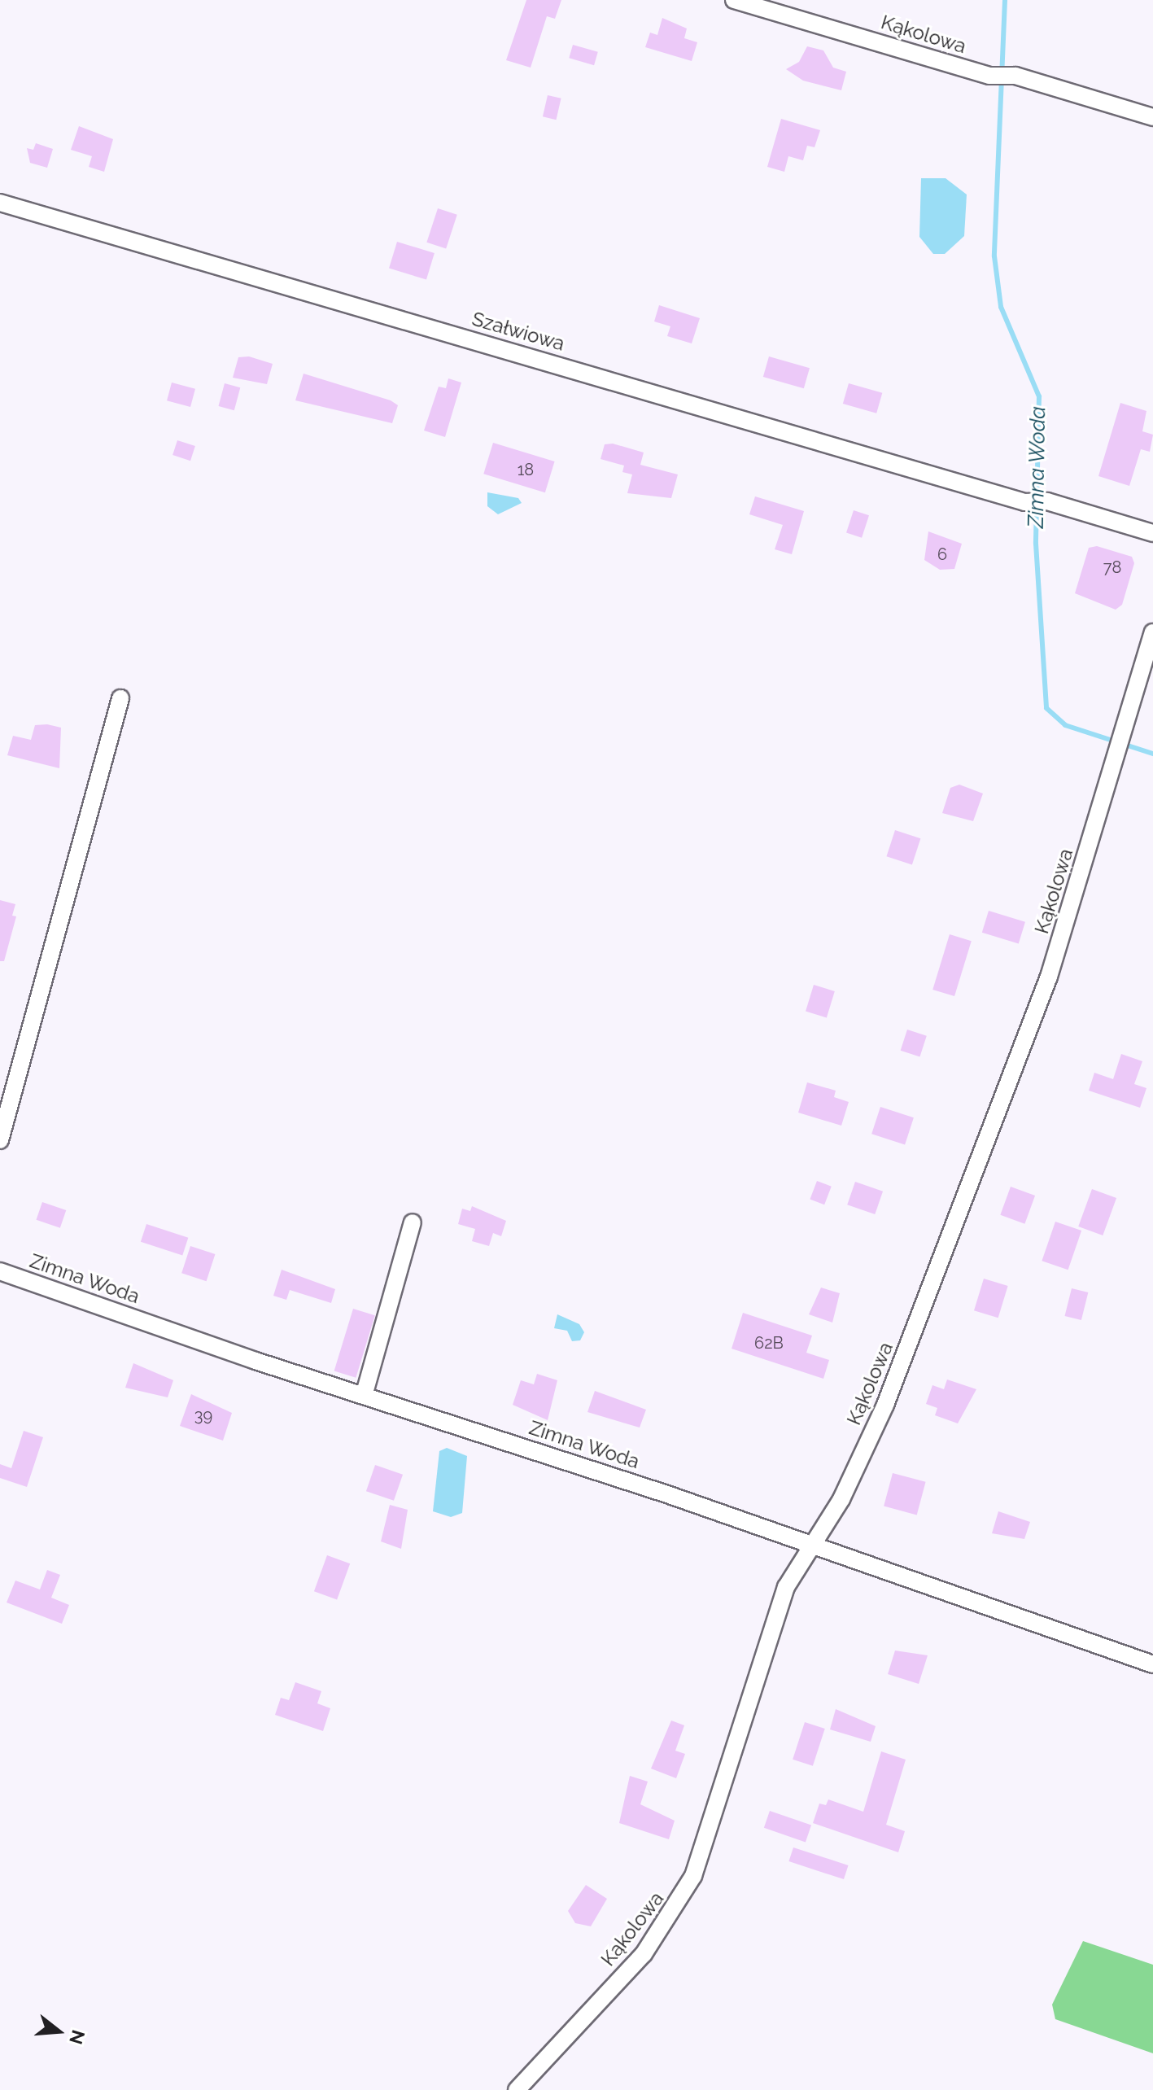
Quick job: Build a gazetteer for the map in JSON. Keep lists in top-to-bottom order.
{
  "streets": {
    "street": ["Kąkolowa", "Szałwiowa", "Zimna Woda"]
  },
  "crossings": [
    ["Kąkolowa", "Zimna Woda"]
  ],
  "water": ["Zimna Woda"],
  "house_numbers": [
    "18",
    "6",
    "78",
    "62B",
    "39"
  ],
  "north": "right"
}
